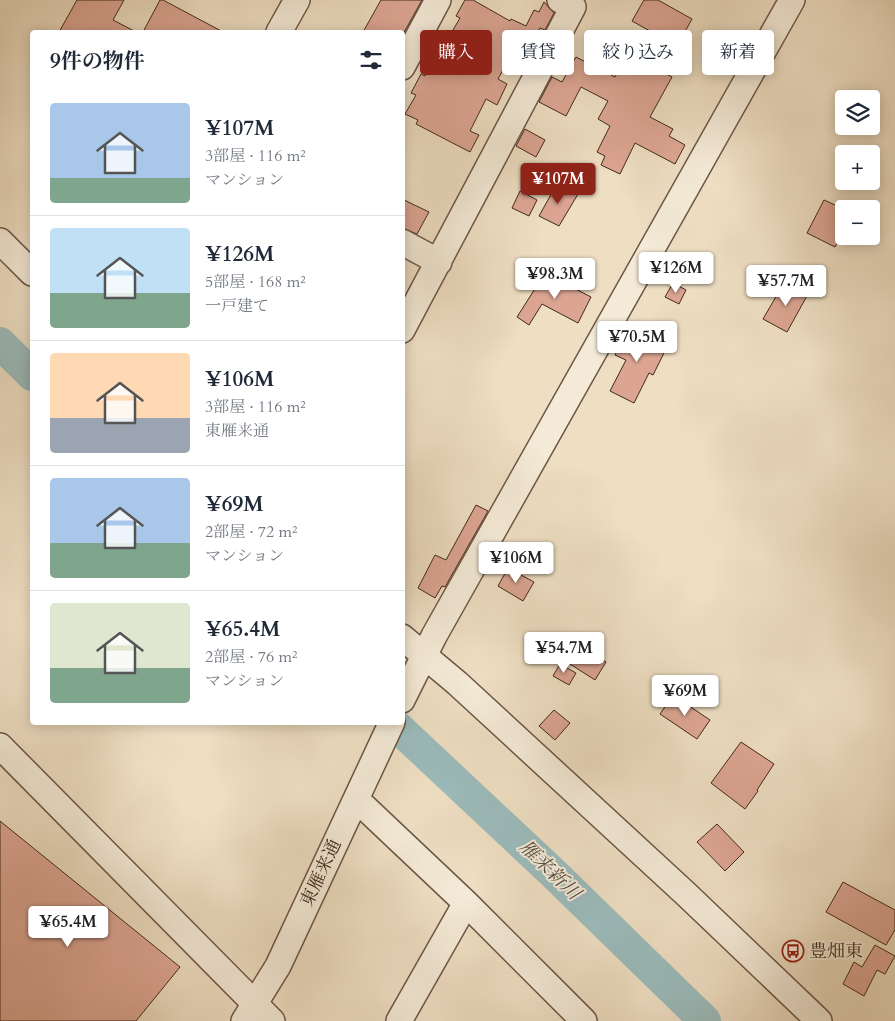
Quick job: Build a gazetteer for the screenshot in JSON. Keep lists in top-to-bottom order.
{
  "streets": {
    "street": ["東雁来通"]
  },
  "water": ["雁来新川"],
  "places": {
    "bus stop": ["豊畑東"]
  },
  "page": {
    "chip": [
      "購入",
      "賃貸",
      "絞り込み",
      "新着"
    ],
    "heading": "9件の物件",
    "map_buttons": ["+", "−"],
    "list": [
      {
        "name": "¥107M",
        "note": "3部屋 · 116 m² · マンション"
      },
      {
        "name": "¥126M",
        "note": "5部屋 · 168 m² · 一戸建て"
      },
      {
        "name": "¥106M",
        "note": "3部屋 · 116 m² · 東雁来通"
      },
      {
        "name": "¥69M",
        "note": "2部屋 · 72 m² · マンション"
      },
      {
        "name": "¥65.4M",
        "note": "2部屋 · 76 m² · マンション"
      }
    ],
    "price": [
      "¥107M",
      "¥126M",
      "¥98.3M",
      "¥57.7M",
      "¥70.5M",
      "¥106M",
      "¥54.7M",
      "¥69M",
      "¥65.4M"
    ]
  }
}
